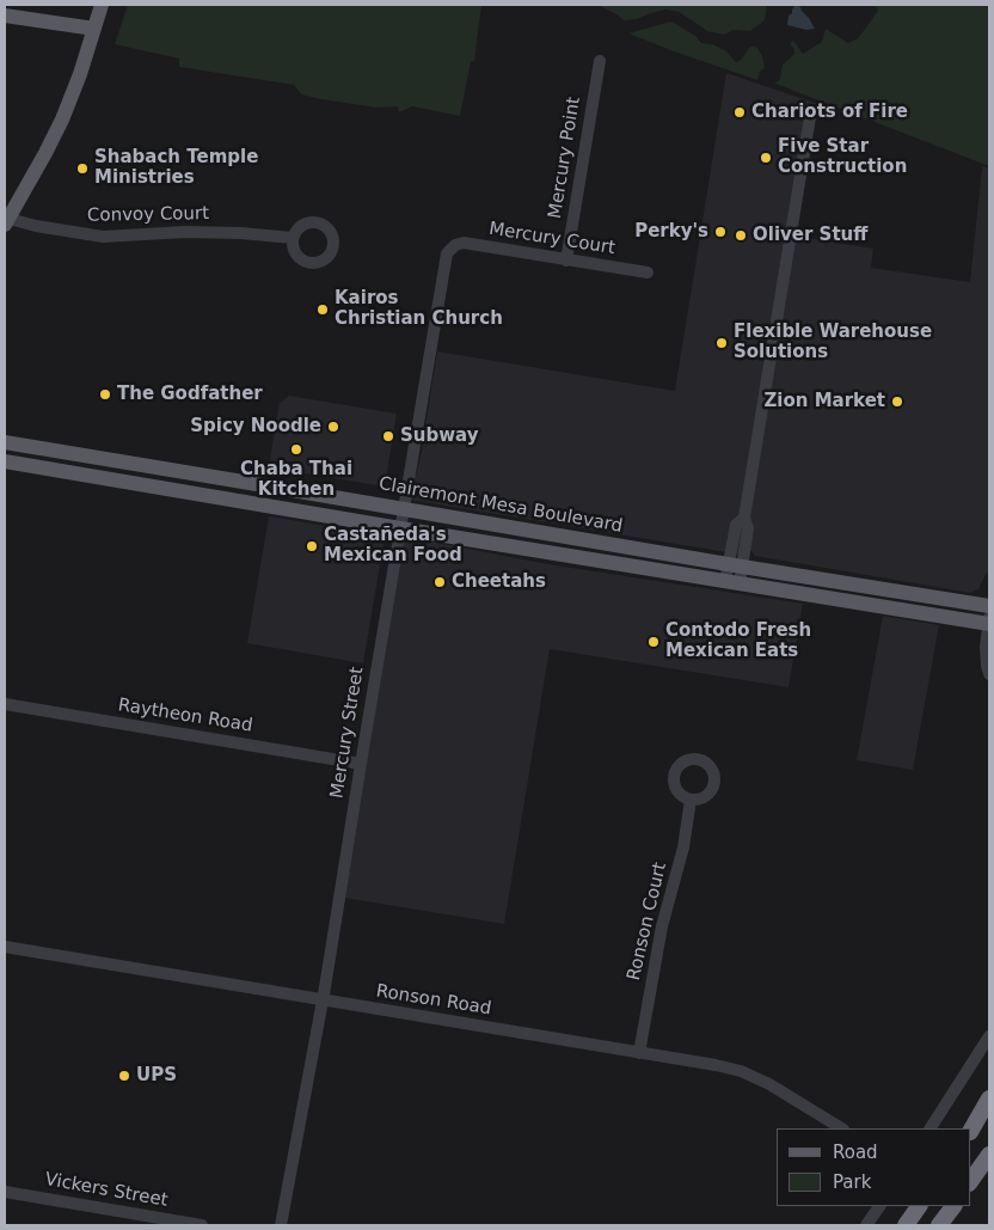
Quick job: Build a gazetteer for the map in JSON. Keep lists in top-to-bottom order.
{
  "streets": {
    "main road": ["Clairemont Mesa Boulevard"],
    "street": [
      "Mercury Point",
      "Convoy Court",
      "Mercury Court",
      "Raytheon Road",
      "Mercury Street",
      "Ronson Court",
      "Ronson Road",
      "Vickers Street"
    ]
  },
  "crossings": [
    ["Mercury Point", "Mercury Court"],
    ["Mercury Court", "Mercury Street"],
    ["Clairemont Mesa Boulevard", "Mercury Street"],
    ["Raytheon Road", "Mercury Street"],
    ["Mercury Street", "Ronson Road"],
    ["Ronson Court", "Ronson Road"]
  ],
  "places": [
    "Chariots of Fire",
    "Five Star Construction",
    "Shabach Temple Ministries",
    "Perky's",
    "Oliver Stuff",
    "Kairos Christian Church",
    "Flexible Warehouse Solutions",
    "The Godfather",
    "Zion Market",
    "Spicy Noodle",
    "Subway",
    "Chaba Thai Kitchen",
    "Castañeda's Mexican Food",
    "Cheetahs",
    "Contodo Fresh Mexican Eats",
    "UPS"
  ],
  "legend": ["Road", "Park"]
}
